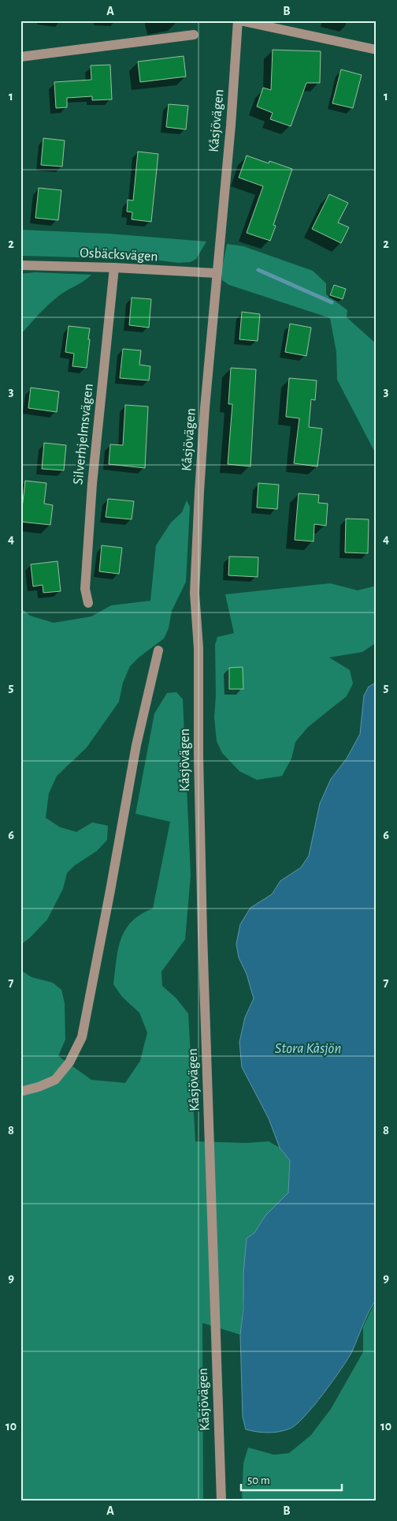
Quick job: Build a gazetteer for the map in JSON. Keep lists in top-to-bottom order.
{
  "streets": {
    "street": ["Kåsjövägen", "Osbäcksvägen", "Silverhjelmsvägen"]
  },
  "crossings": [
    ["Kåsjövägen", "Osbäcksvägen"],
    ["Osbäcksvägen", "Silverhjelmsvägen"]
  ],
  "water": ["Stora Kåsjön"],
  "scale_bar": "50 m",
  "grid": {
    "columns": ["A", "B"],
    "rows": [
      "1",
      "2",
      "3",
      "4",
      "5",
      "6",
      "7",
      "8",
      "9",
      "10"
    ]
  }
}
